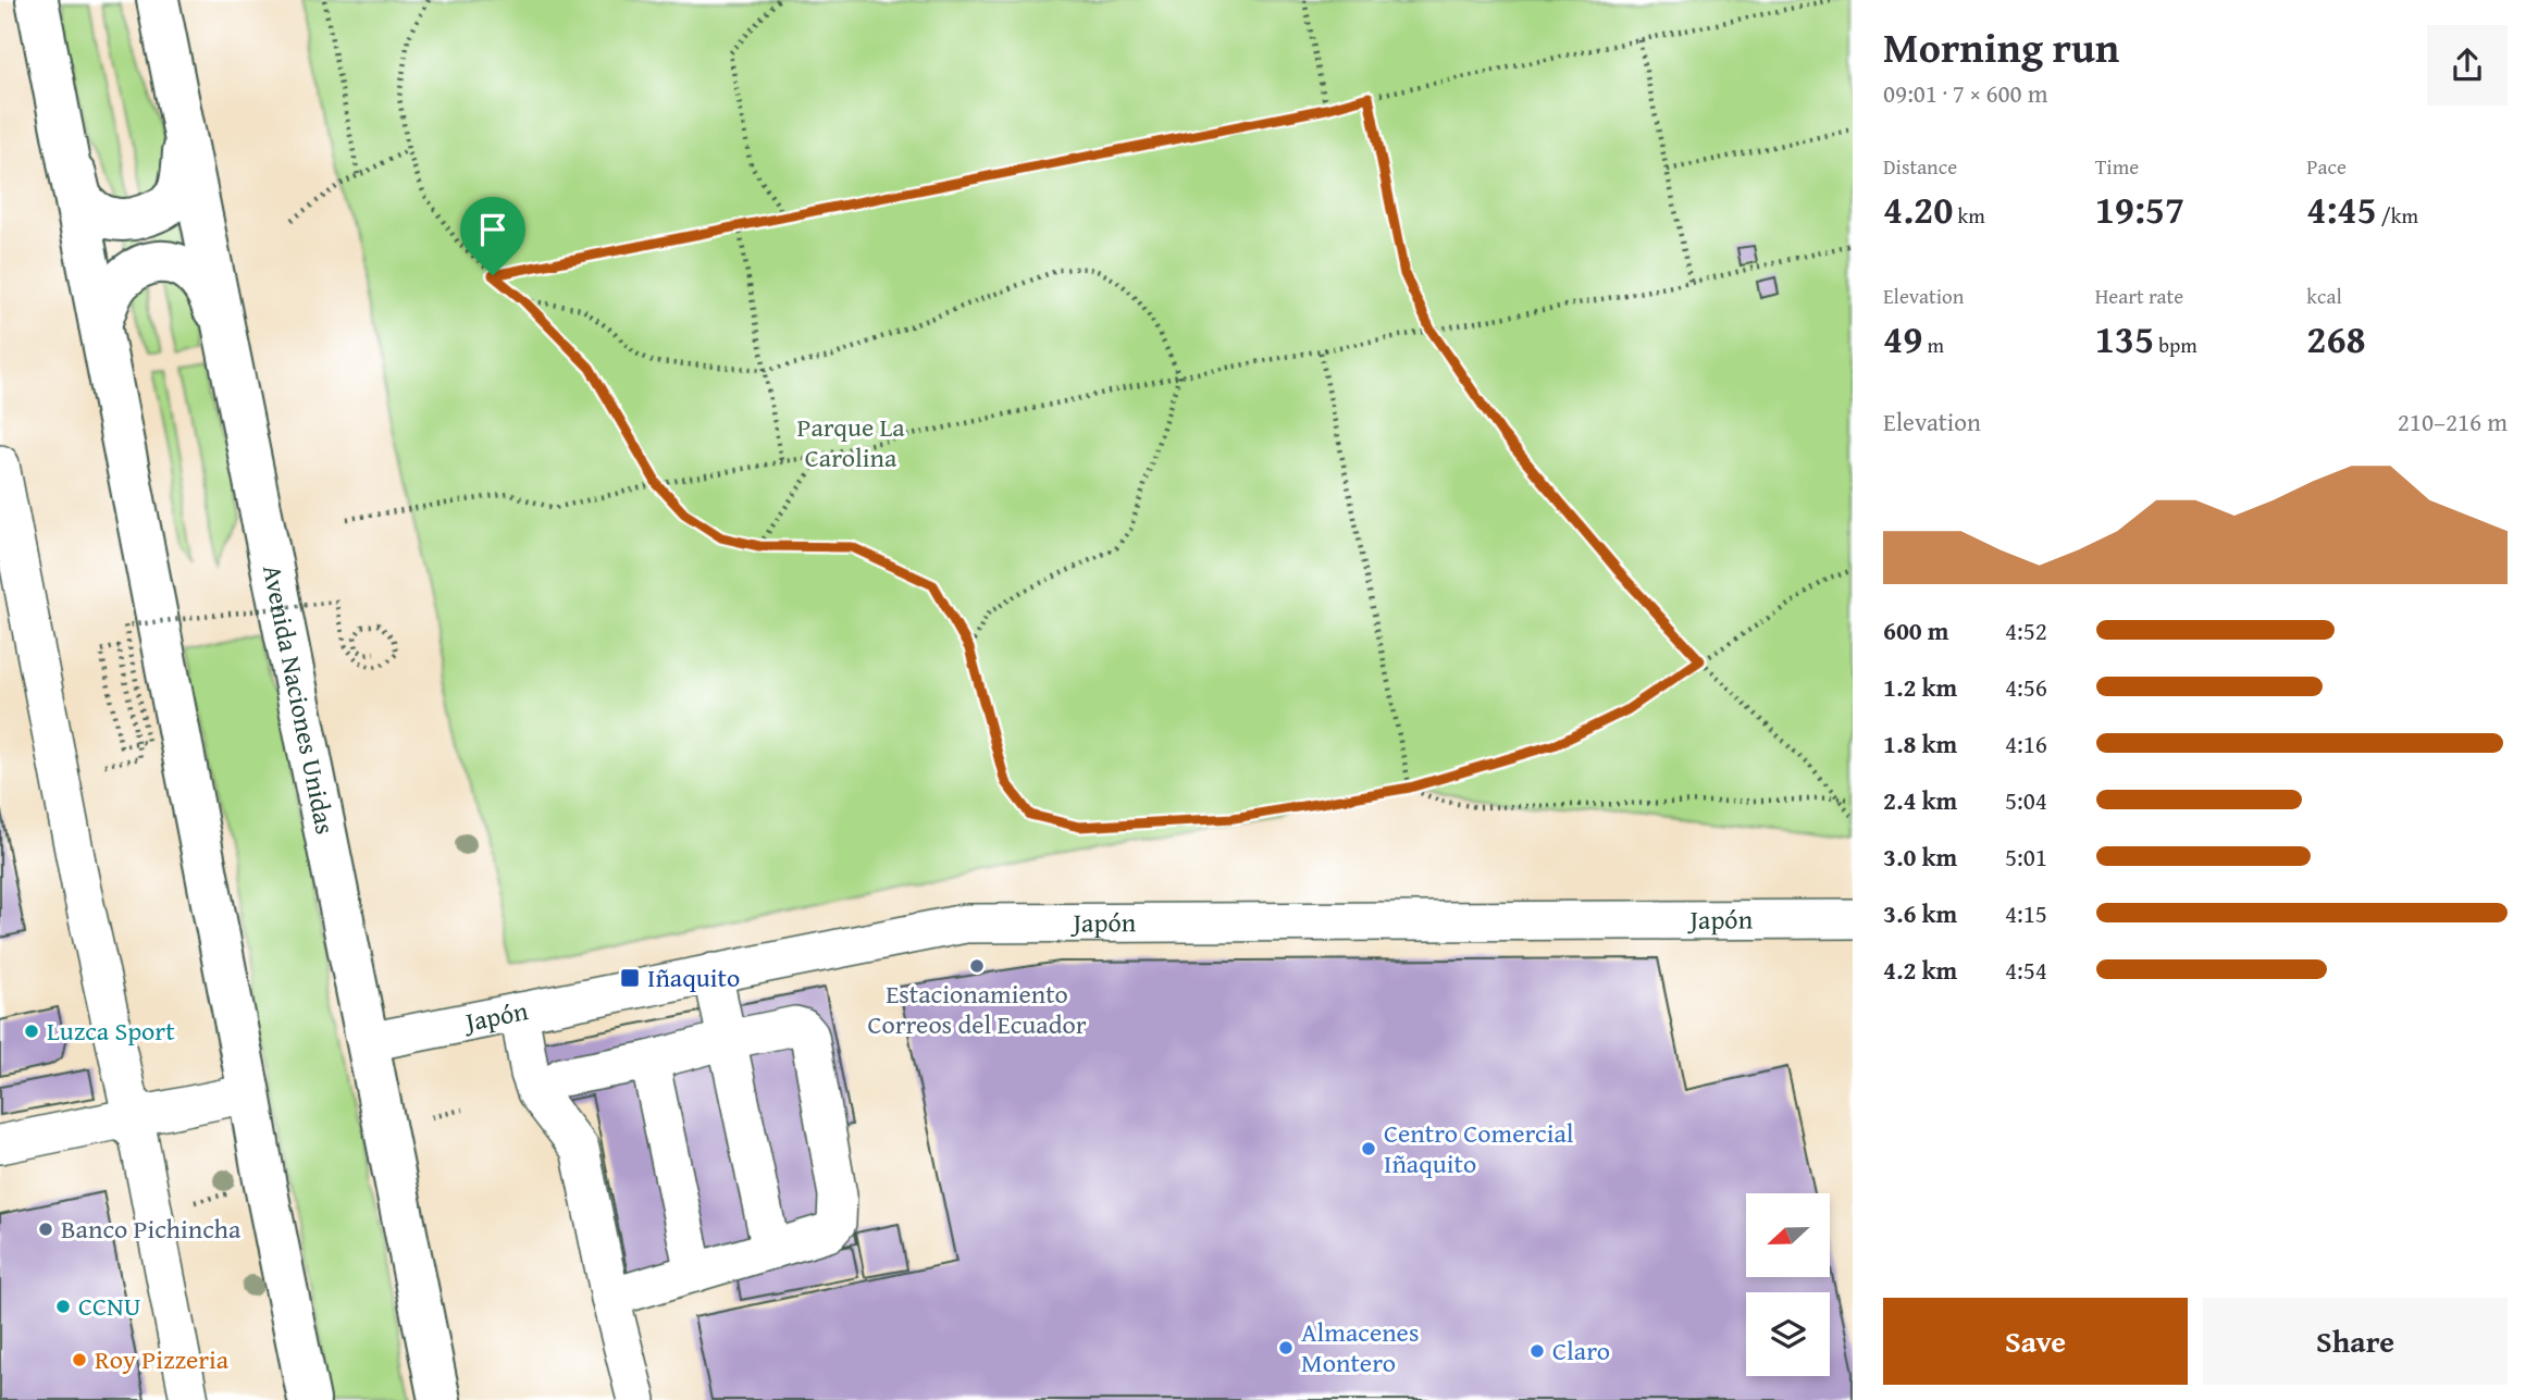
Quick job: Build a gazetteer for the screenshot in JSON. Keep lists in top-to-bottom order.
{
  "streets": {
    "main road": ["Avenida Naciones Unidas"],
    "street": ["Japón"]
  },
  "crossings": [
    ["Avenida Naciones Unidas", "Japón"]
  ],
  "parks": ["Parque La Carolina"],
  "places": {
    "other": [
      "Estacionamiento Correos del Ecuador",
      "Luzca Sport",
      "Centro Comercial Iñaquito",
      "Banco Pichincha",
      "CCNU",
      "Almacenes Montero",
      "Claro",
      "Roy Pizzeria"
    ],
    "transit": ["Iñaquito"]
  },
  "north": "left",
  "page": {
    "heading": ["Morning run", "09:01 · 7 × 600 m"],
    "stats": [
      ["Distance", "4.20 km"],
      ["Time", "19:57"],
      ["Pace", "4:45 /km"],
      ["Elevation", "49 m"],
      ["Heart rate", "135 bpm"],
      ["kcal", "268"]
    ],
    "chart": ["Elevation", "210–216 m"],
    "list": [
      {
        "name": "600 m",
        "note": "4:52"
      },
      {
        "name": "1.2 km",
        "note": "4:56"
      },
      {
        "name": "1.8 km",
        "note": "4:16"
      },
      {
        "name": "2.4 km",
        "note": "5:04"
      },
      {
        "name": "3.0 km",
        "note": "5:01"
      },
      {
        "name": "3.6 km",
        "note": "4:15"
      },
      {
        "name": "4.2 km",
        "note": "4:54"
      }
    ],
    "buttons": ["Save", "Share"]
  }
}
